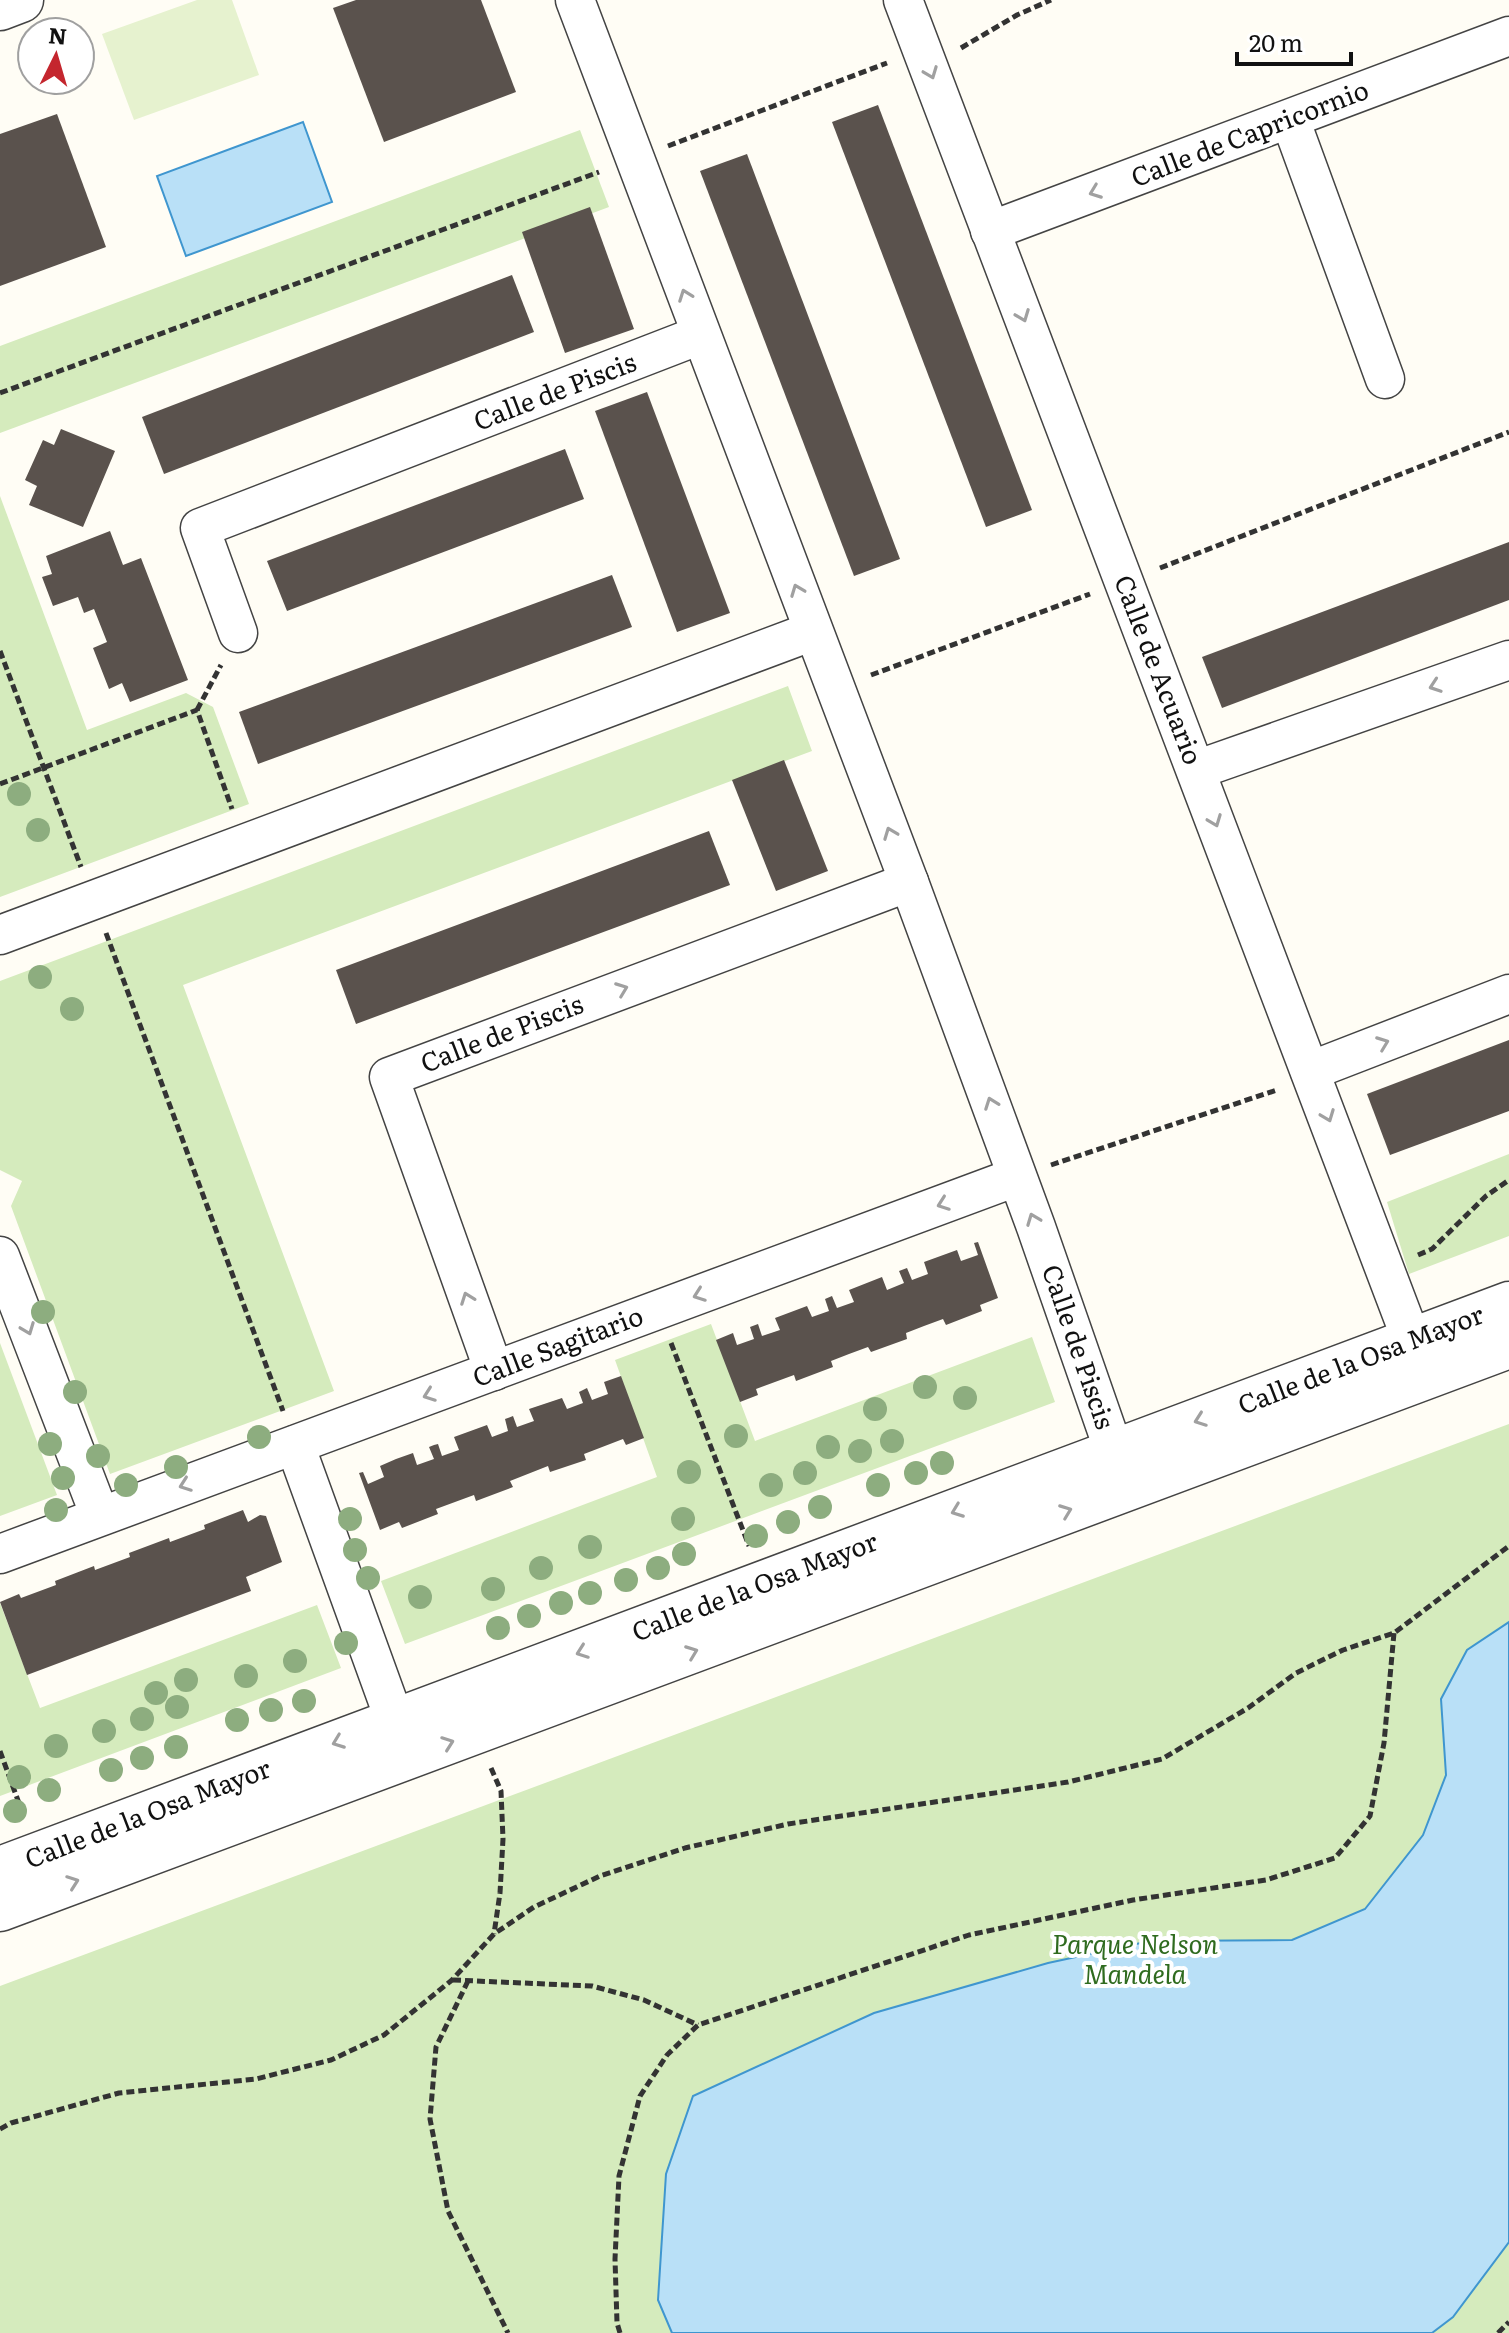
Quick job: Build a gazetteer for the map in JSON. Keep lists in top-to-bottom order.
{
  "streets": {
    "street": [
      "Calle de Capricornio",
      "Calle de Piscis",
      "Calle de Acuario",
      "Calle Sagitario",
      "Calle de la Osa Mayor"
    ]
  },
  "crossings": [
    ["Calle de Capricornio", "Calle de Acuario"],
    ["Calle de Piscis", "Calle Sagitario"],
    ["Calle de Piscis", "Calle de la Osa Mayor"],
    ["Calle de Acuario", "Calle de la Osa Mayor"]
  ],
  "one_way": ["Calle de Capricornio", "Calle de Acuario", "Calle Sagitario"],
  "parks": ["Parque Nelson Mandela"],
  "scale_bar": "20 m",
  "north": "top"
}
